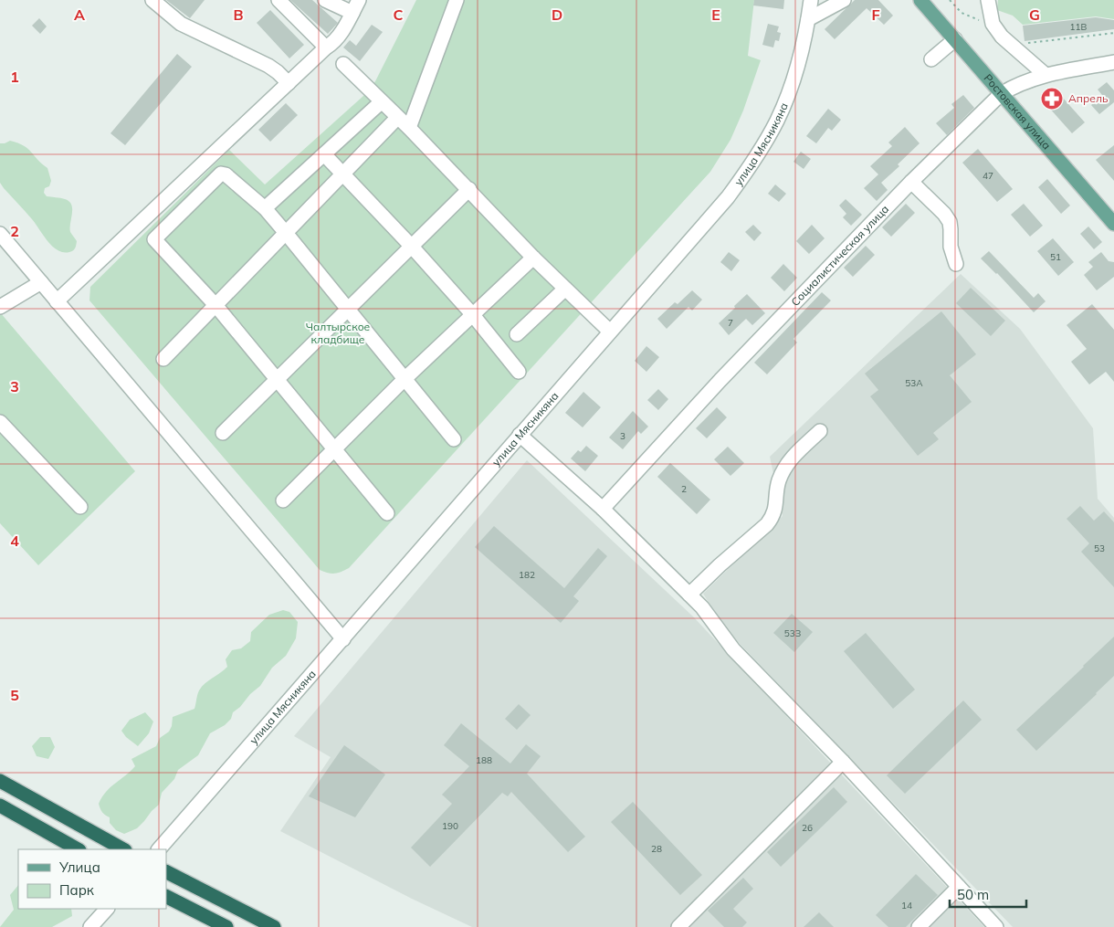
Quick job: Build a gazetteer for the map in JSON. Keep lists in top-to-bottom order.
{
  "streets": {
    "main road": ["Ростовская улица"],
    "street": ["улица Мясникяна", "Социалистическая улица"]
  },
  "crossings": [
    ["Ростовская улица", "Социалистическая улица"]
  ],
  "parks": ["Чалтырское кладбище"],
  "places": {
    "pharmacy": ["Апрель"]
  },
  "house_numbers": [
    "11В",
    "47",
    "51",
    "7",
    "53А",
    "3",
    "2",
    "53",
    "182",
    "53З",
    "188",
    "190",
    "26",
    "28",
    "14"
  ],
  "legend": ["Улица", "Парк"],
  "scale_bar": "50 m",
  "grid": {
    "columns": [
      "A",
      "B",
      "C",
      "D",
      "E",
      "F",
      "G"
    ],
    "rows": [
      "1",
      "2",
      "3",
      "4",
      "5"
    ]
  }
}
